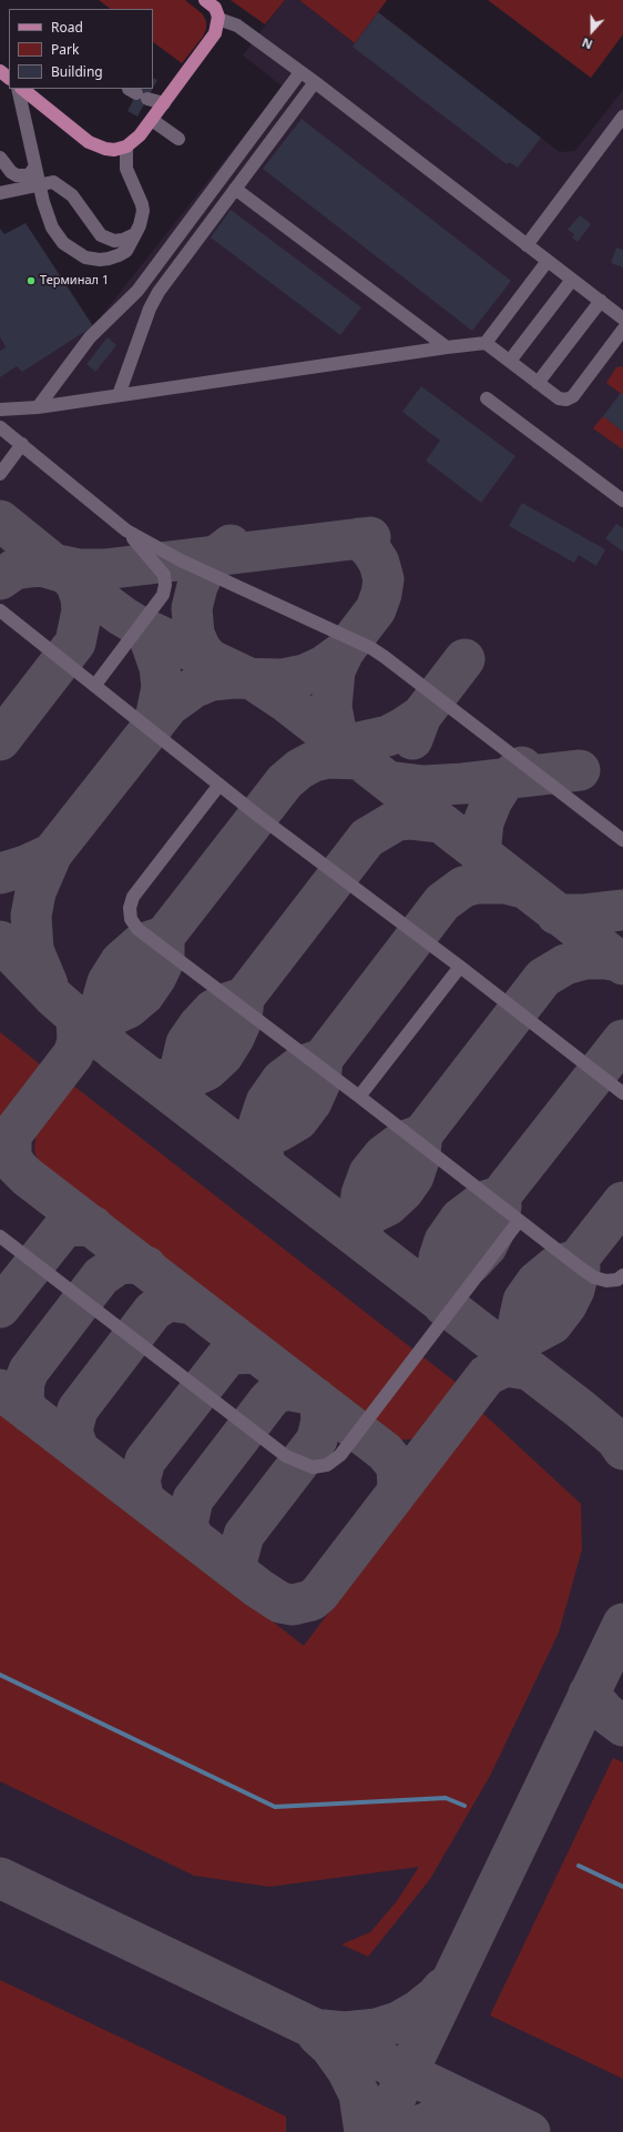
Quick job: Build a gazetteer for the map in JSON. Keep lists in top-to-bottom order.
{
  "places": ["Терминал 1"],
  "legend": ["Road", "Park", "Building"],
  "north": "bottom"
}
